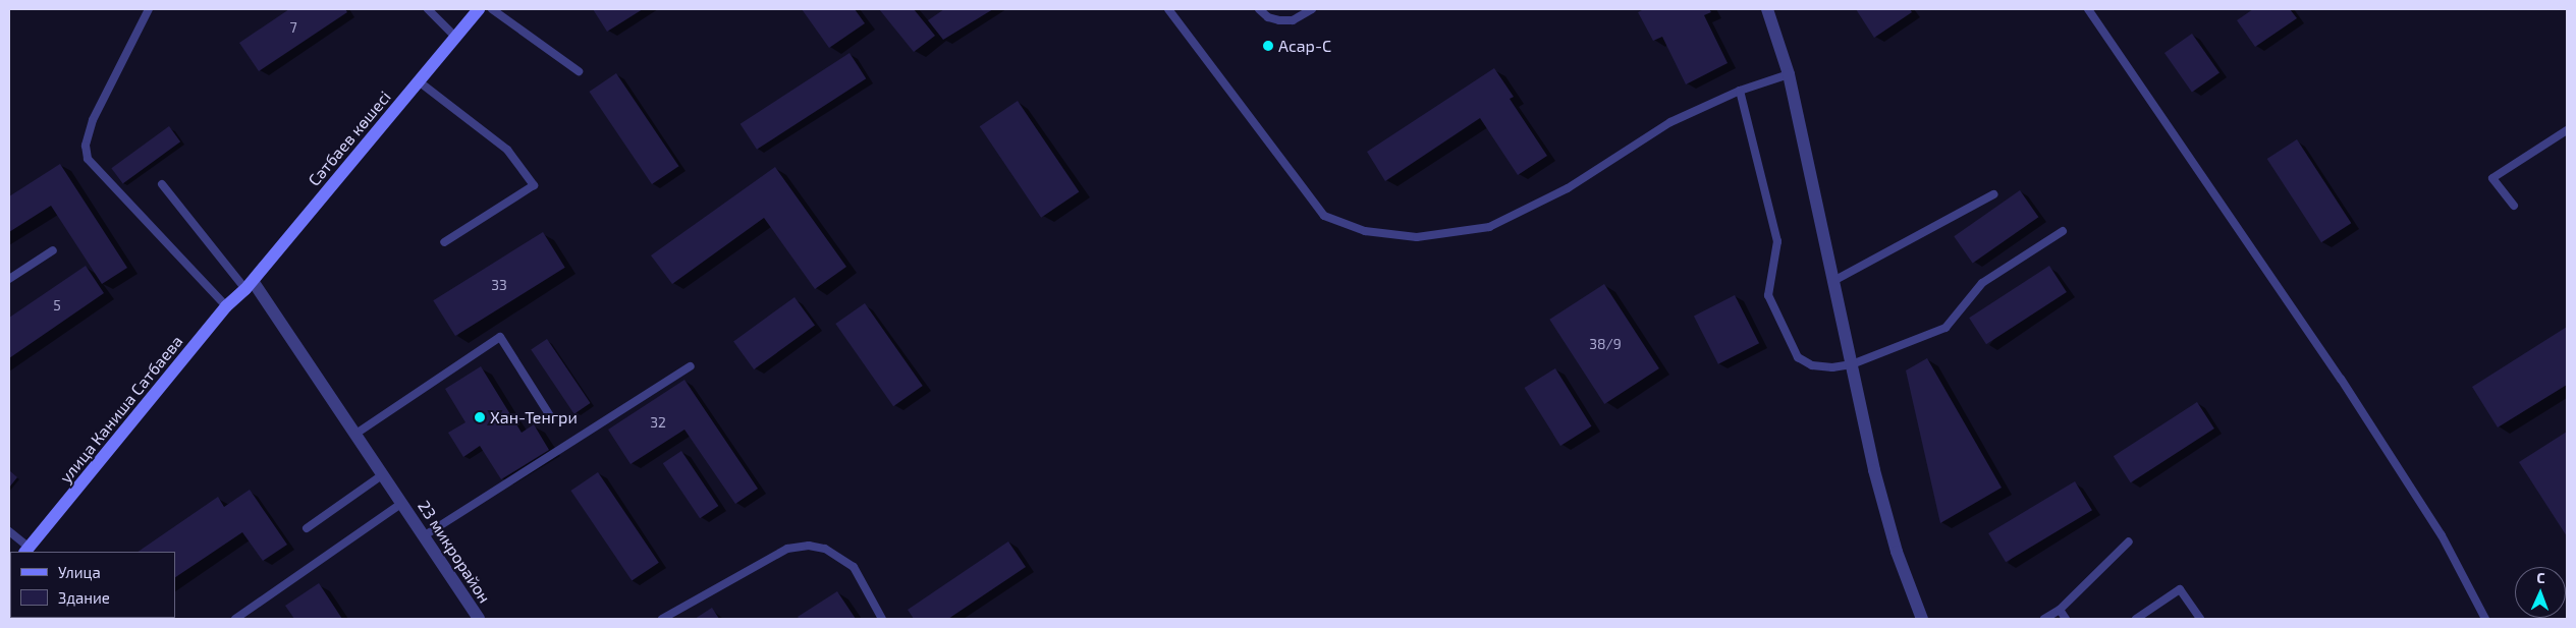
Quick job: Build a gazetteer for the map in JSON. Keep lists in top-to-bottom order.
{
  "streets": {
    "main road": ["Сәтбаев көшесі", "улица Каниша Сатбаева"],
    "street": ["23 микрорайон"]
  },
  "crossings": [
    ["Сәтбаев көшесі", "улица Каниша Сатбаева"],
    ["Сәтбаев көшесі", "23 микрорайон"],
    ["улица Каниша Сатбаева", "23 микрорайон"]
  ],
  "places": ["Асар-С", "Хан-Тенгри"],
  "house_numbers": [
    "7",
    "33",
    "5",
    "38/9",
    "32"
  ],
  "legend": ["Улица", "Здание"],
  "north": "top"
}
